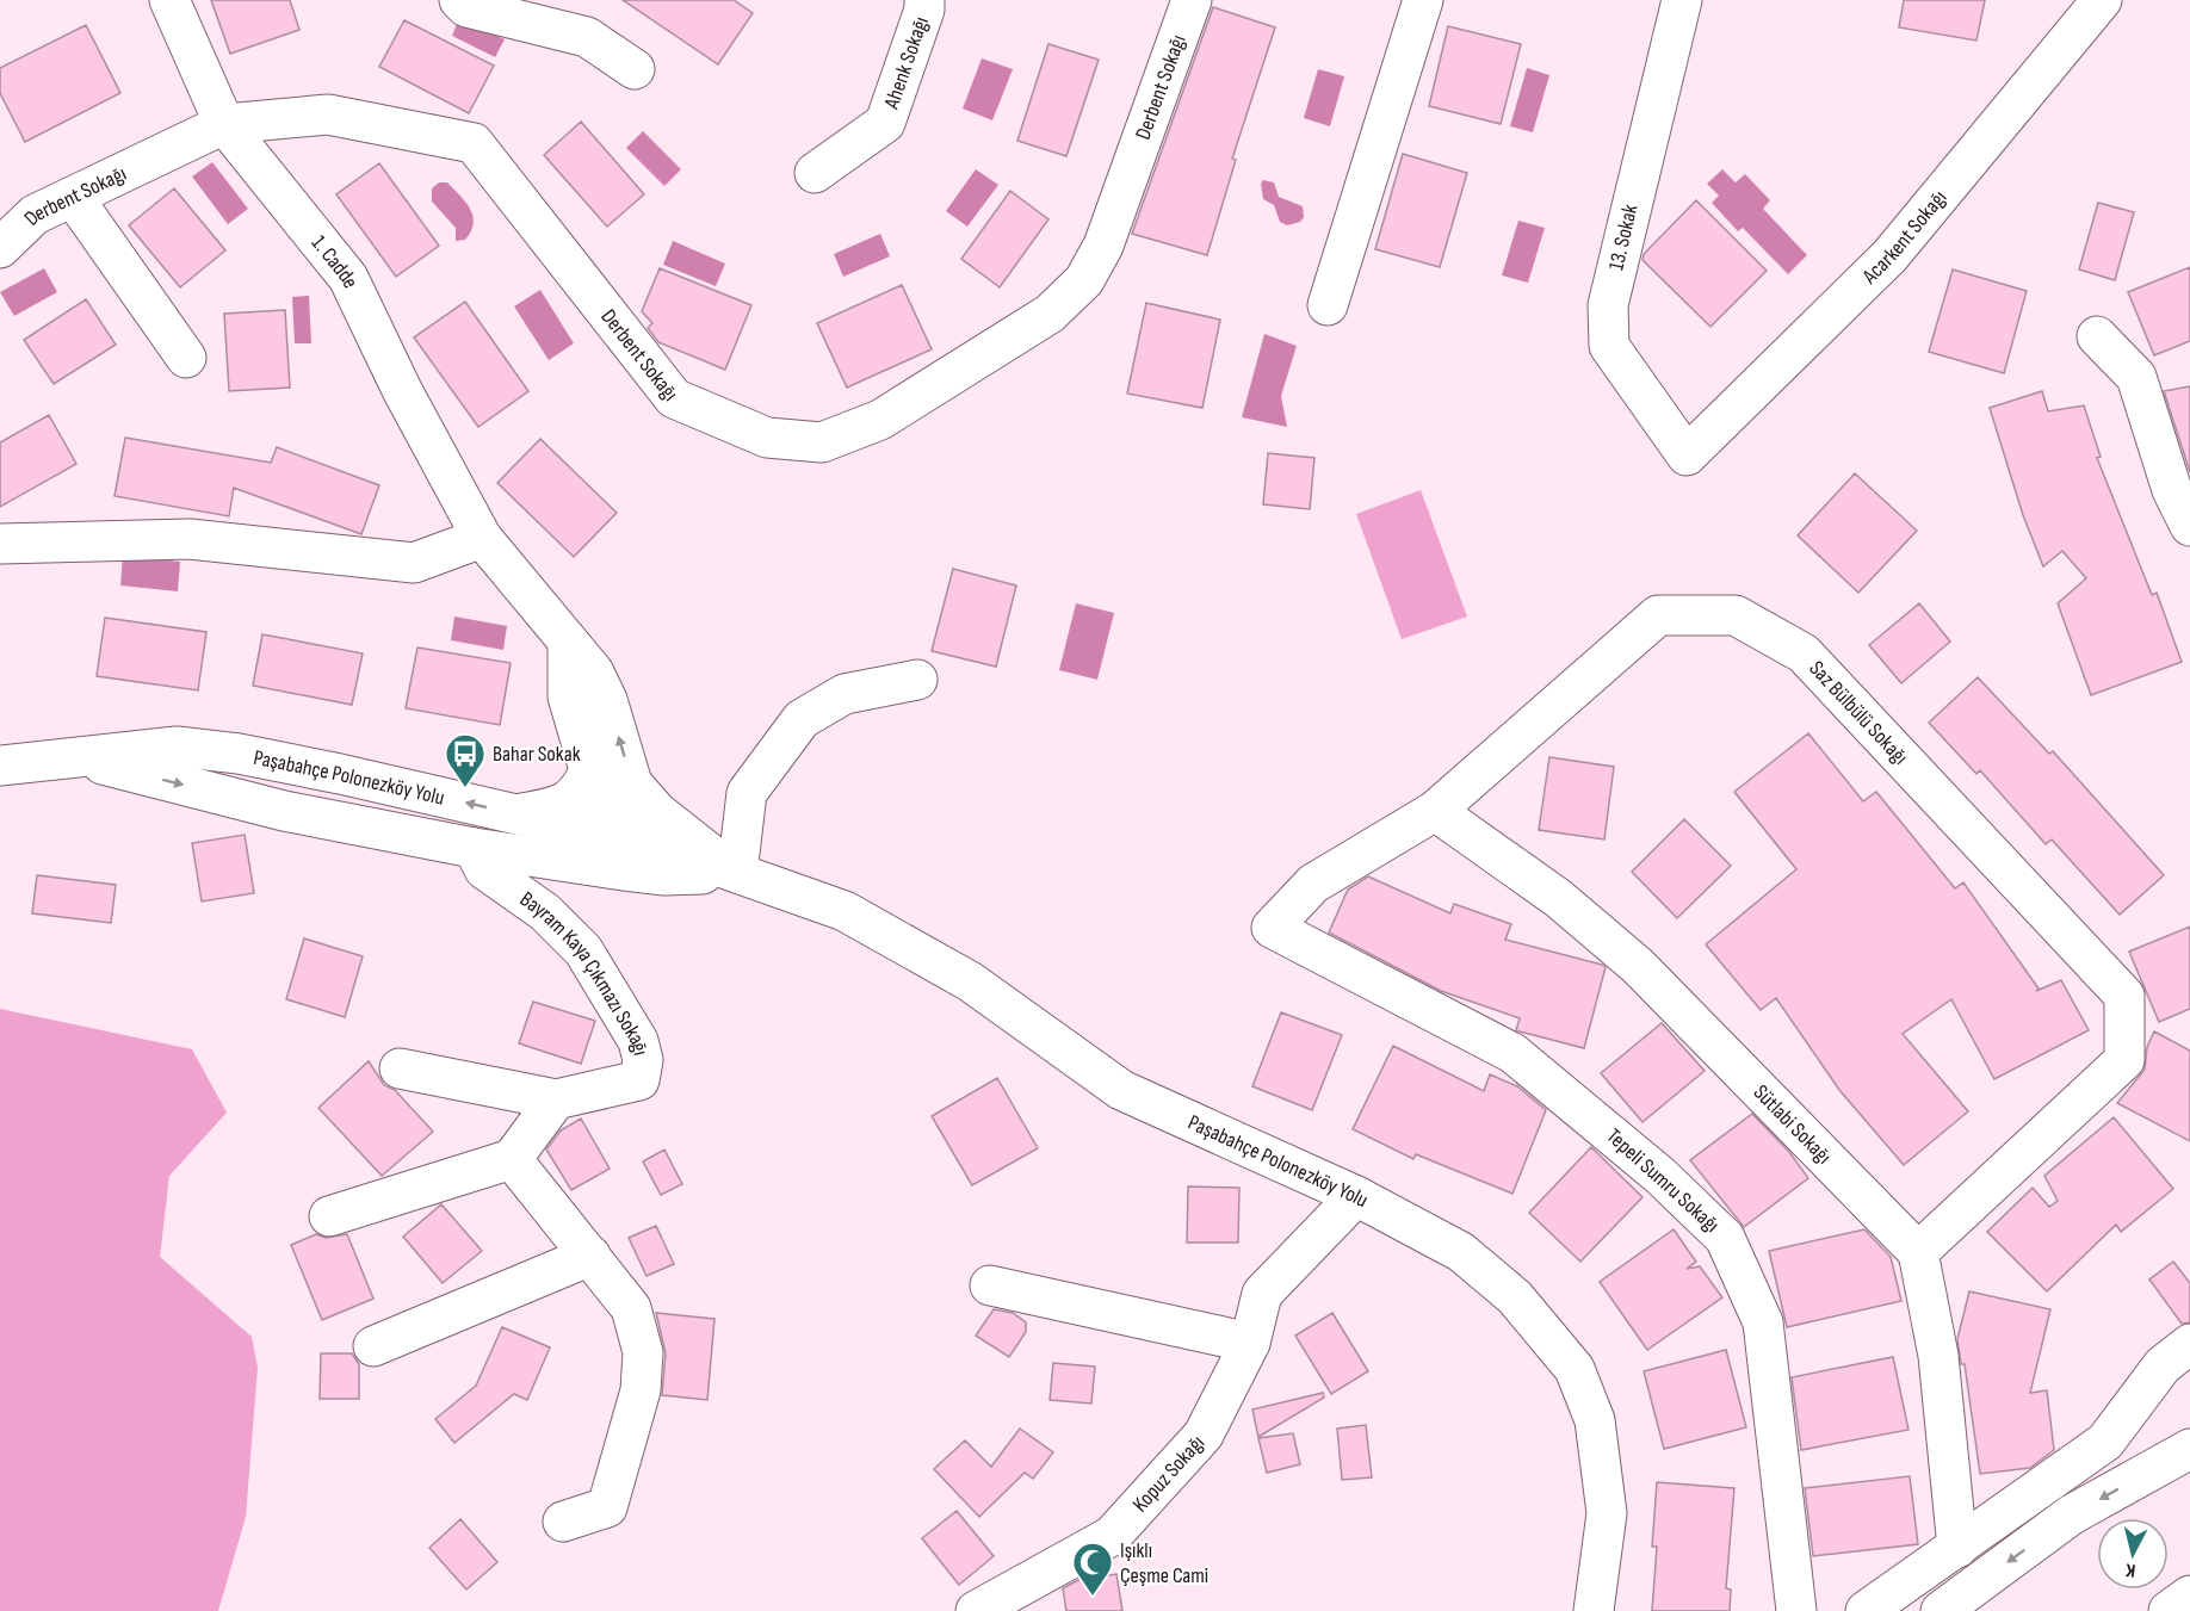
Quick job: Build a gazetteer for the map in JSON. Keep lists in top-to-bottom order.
{
  "streets": {
    "main road": [
      "Ahenk Sokağı",
      "Derbent Sokağı",
      "Acarkent Sokağı",
      "13. Sokak",
      "1. Cadde",
      "Saz Bülbülü Sokağı",
      "Paşabahçe Polonezköy Yolu",
      "Bayram Kaya Çıkmazı Sokağı",
      "Sütlabi Sokağı",
      "Tepeli Sumru Sokağı",
      "Kopuz Sokağı"
    ]
  },
  "crossings": [
    ["Derbent Sokağı", "1. Cadde"],
    ["Acarkent Sokağı", "13. Sokak"],
    ["Saz Bülbülü Sokağı", "Sütlabi Sokağı"],
    ["Saz Bülbülü Sokağı", "Tepeli Sumru Sokağı"],
    ["Paşabahçe Polonezköy Yolu", "Bayram Kaya Çıkmazı Sokağı"],
    ["Paşabahçe Polonezköy Yolu", "Kopuz Sokağı"]
  ],
  "places": {
    "bus stop": ["Bahar Sokak"],
    "mosque": ["Işıklı Çeşme Cami"]
  },
  "north": "bottom"
}
